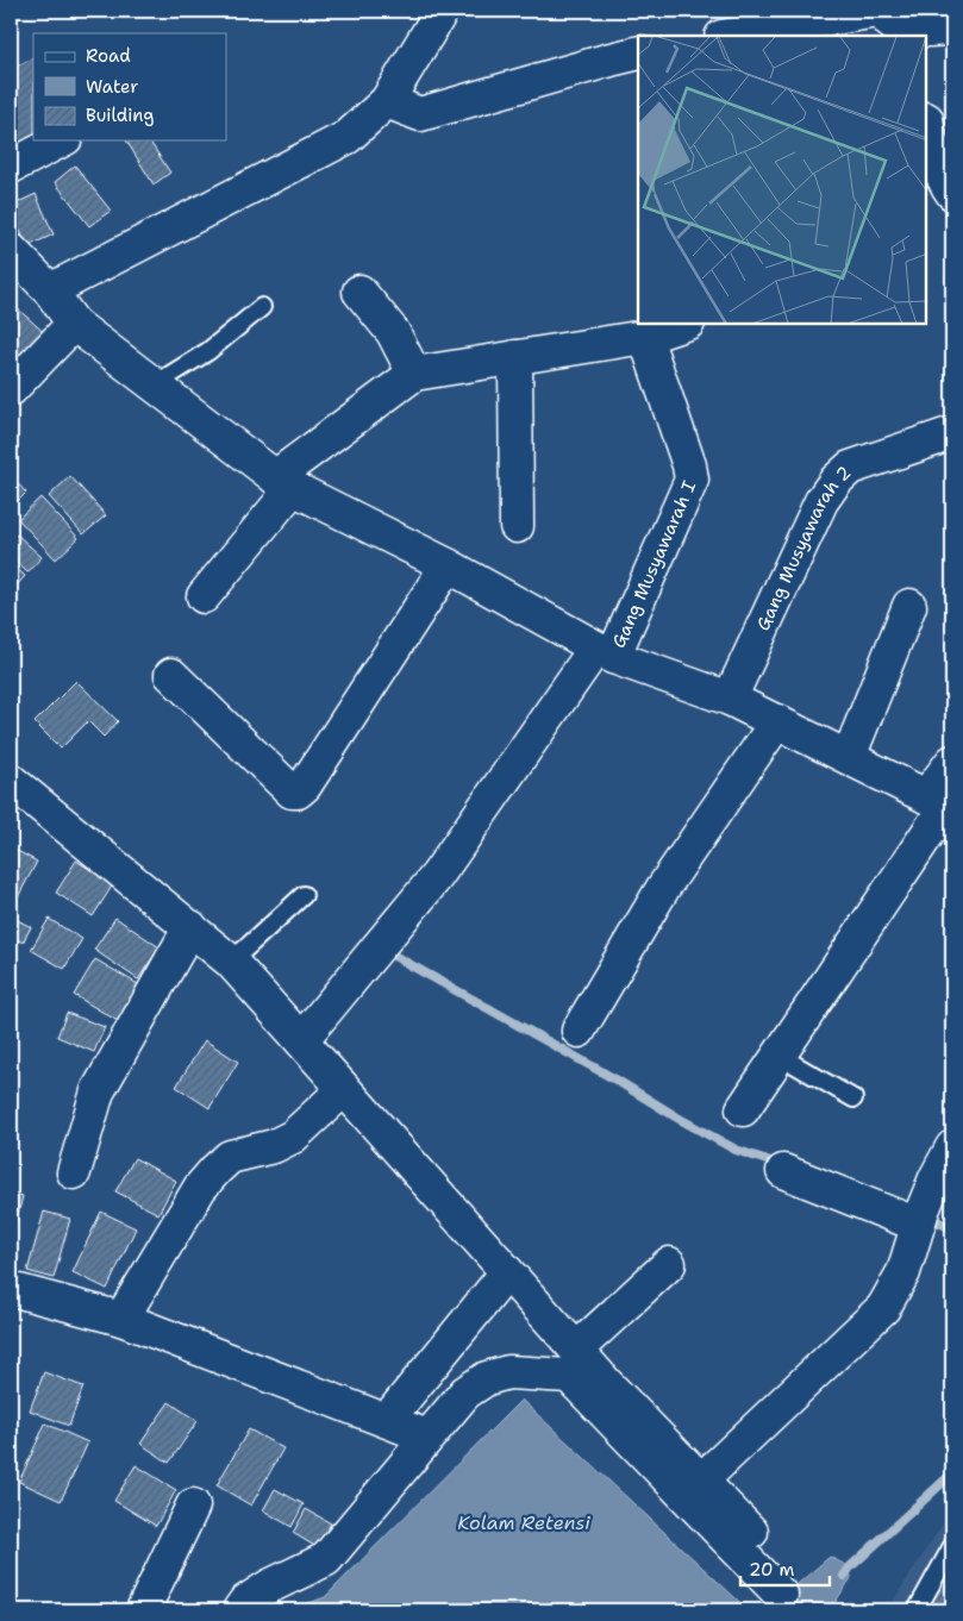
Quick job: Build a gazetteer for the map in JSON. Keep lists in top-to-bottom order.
{
  "streets": {
    "street": ["Gang Musyawarah 2", "Gang Musyawarah I"]
  },
  "water": ["Kolam Retensi"],
  "legend": ["Road", "Water", "Building"],
  "scale_bar": "20 m"
}
